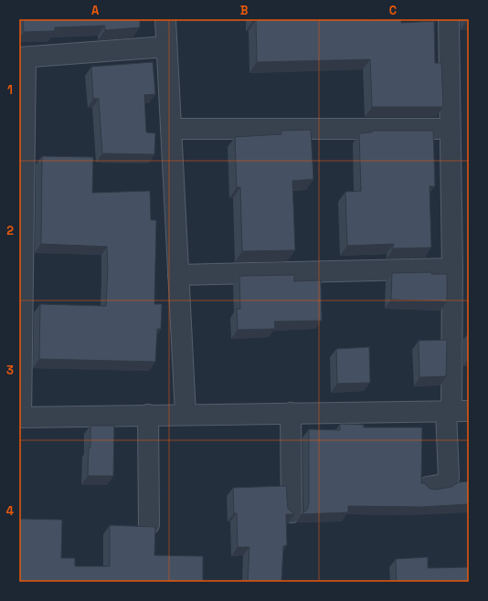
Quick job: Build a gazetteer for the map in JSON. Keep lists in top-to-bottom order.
{
  "grid": {
    "columns": ["A", "B", "C"],
    "rows": [
      "1",
      "2",
      "3",
      "4"
    ]
  }
}
